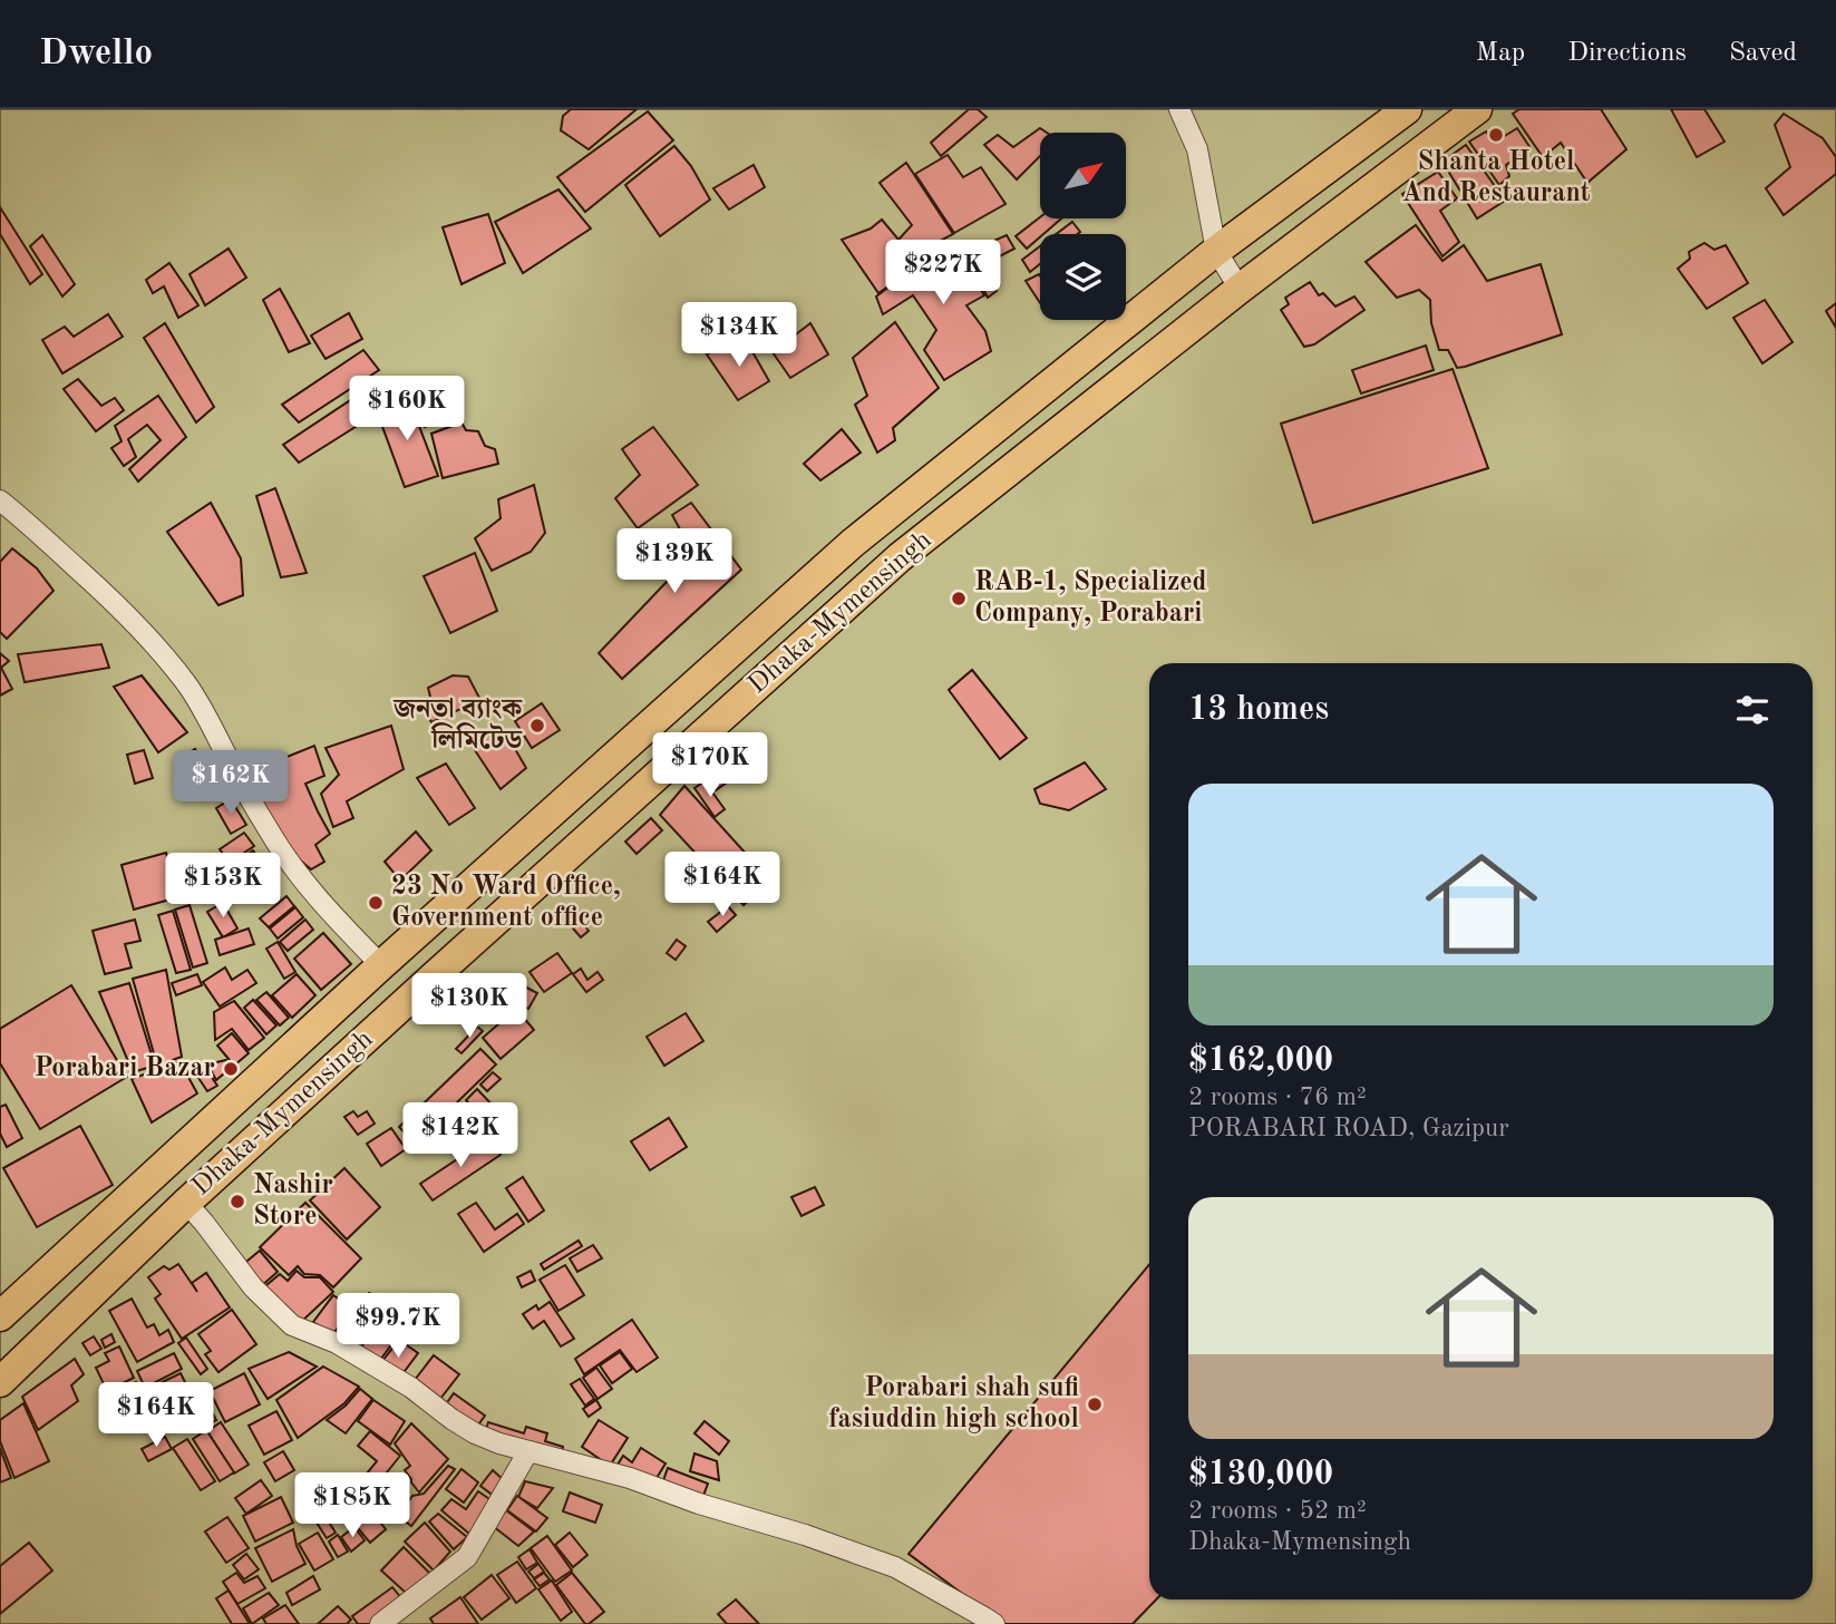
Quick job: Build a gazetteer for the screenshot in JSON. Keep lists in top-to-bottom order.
{
  "streets": {
    "highway": ["Dhaka-Mymensingh"]
  },
  "places": [
    "Shanta Hotel And Restaurant",
    "RAB-1, Specialized Company, Porabari",
    "জনতা ব্যাংক লিমিটেড",
    "23 No Ward Office, Government office",
    "Porabari Bazar",
    "Nashir Store",
    "Porabari shah sufi fasiuddin high school"
  ],
  "north": "top right",
  "page": {
    "header": "Dwello",
    "nav": ["Map", "Directions", "Saved"],
    "price": [
      "$227K",
      "$134K",
      "$160K",
      "$139K",
      "$170K",
      "$162K",
      "$164K",
      "$153K",
      "$130K",
      "$142K",
      "$99.7K",
      "$164K",
      "$185K"
    ],
    "heading": "13 homes",
    "list": [
      {
        "name": "$162,000",
        "note": "2 rooms · 76 m² · PORABARI ROAD, Gazipur"
      },
      {
        "name": "$130,000",
        "note": "2 rooms · 52 m² · Dhaka-Mymensingh"
      }
    ]
  }
}
